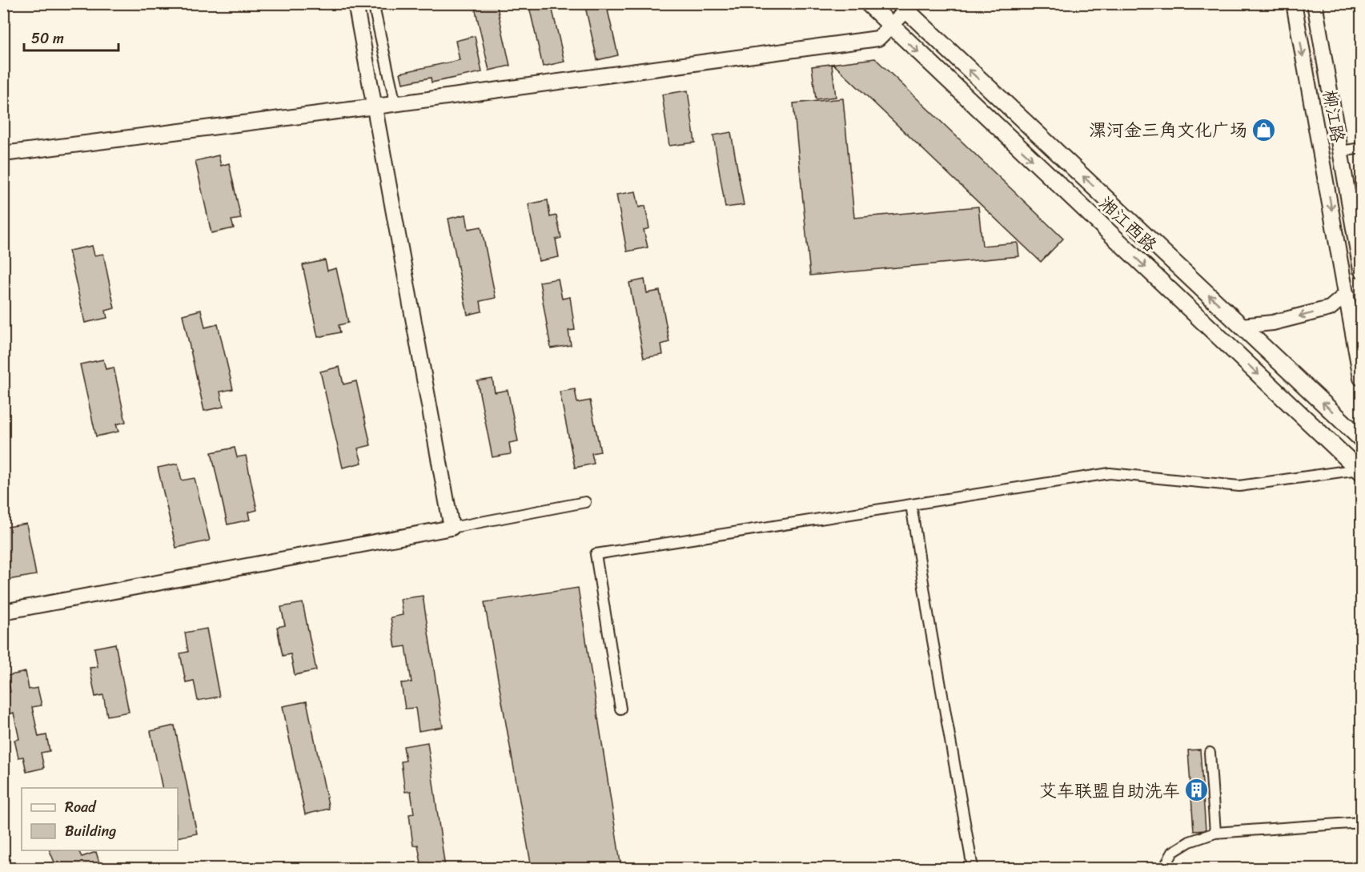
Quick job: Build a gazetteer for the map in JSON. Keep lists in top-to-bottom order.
{
  "streets": {
    "main road": ["湘江西路"],
    "street": ["柳江路"]
  },
  "places": {
    "shop": ["漯河金三角文化广场"],
    "building": ["艾车联盟自助洗车"]
  },
  "legend": ["Road", "Building"],
  "scale_bar": "50 m"
}
